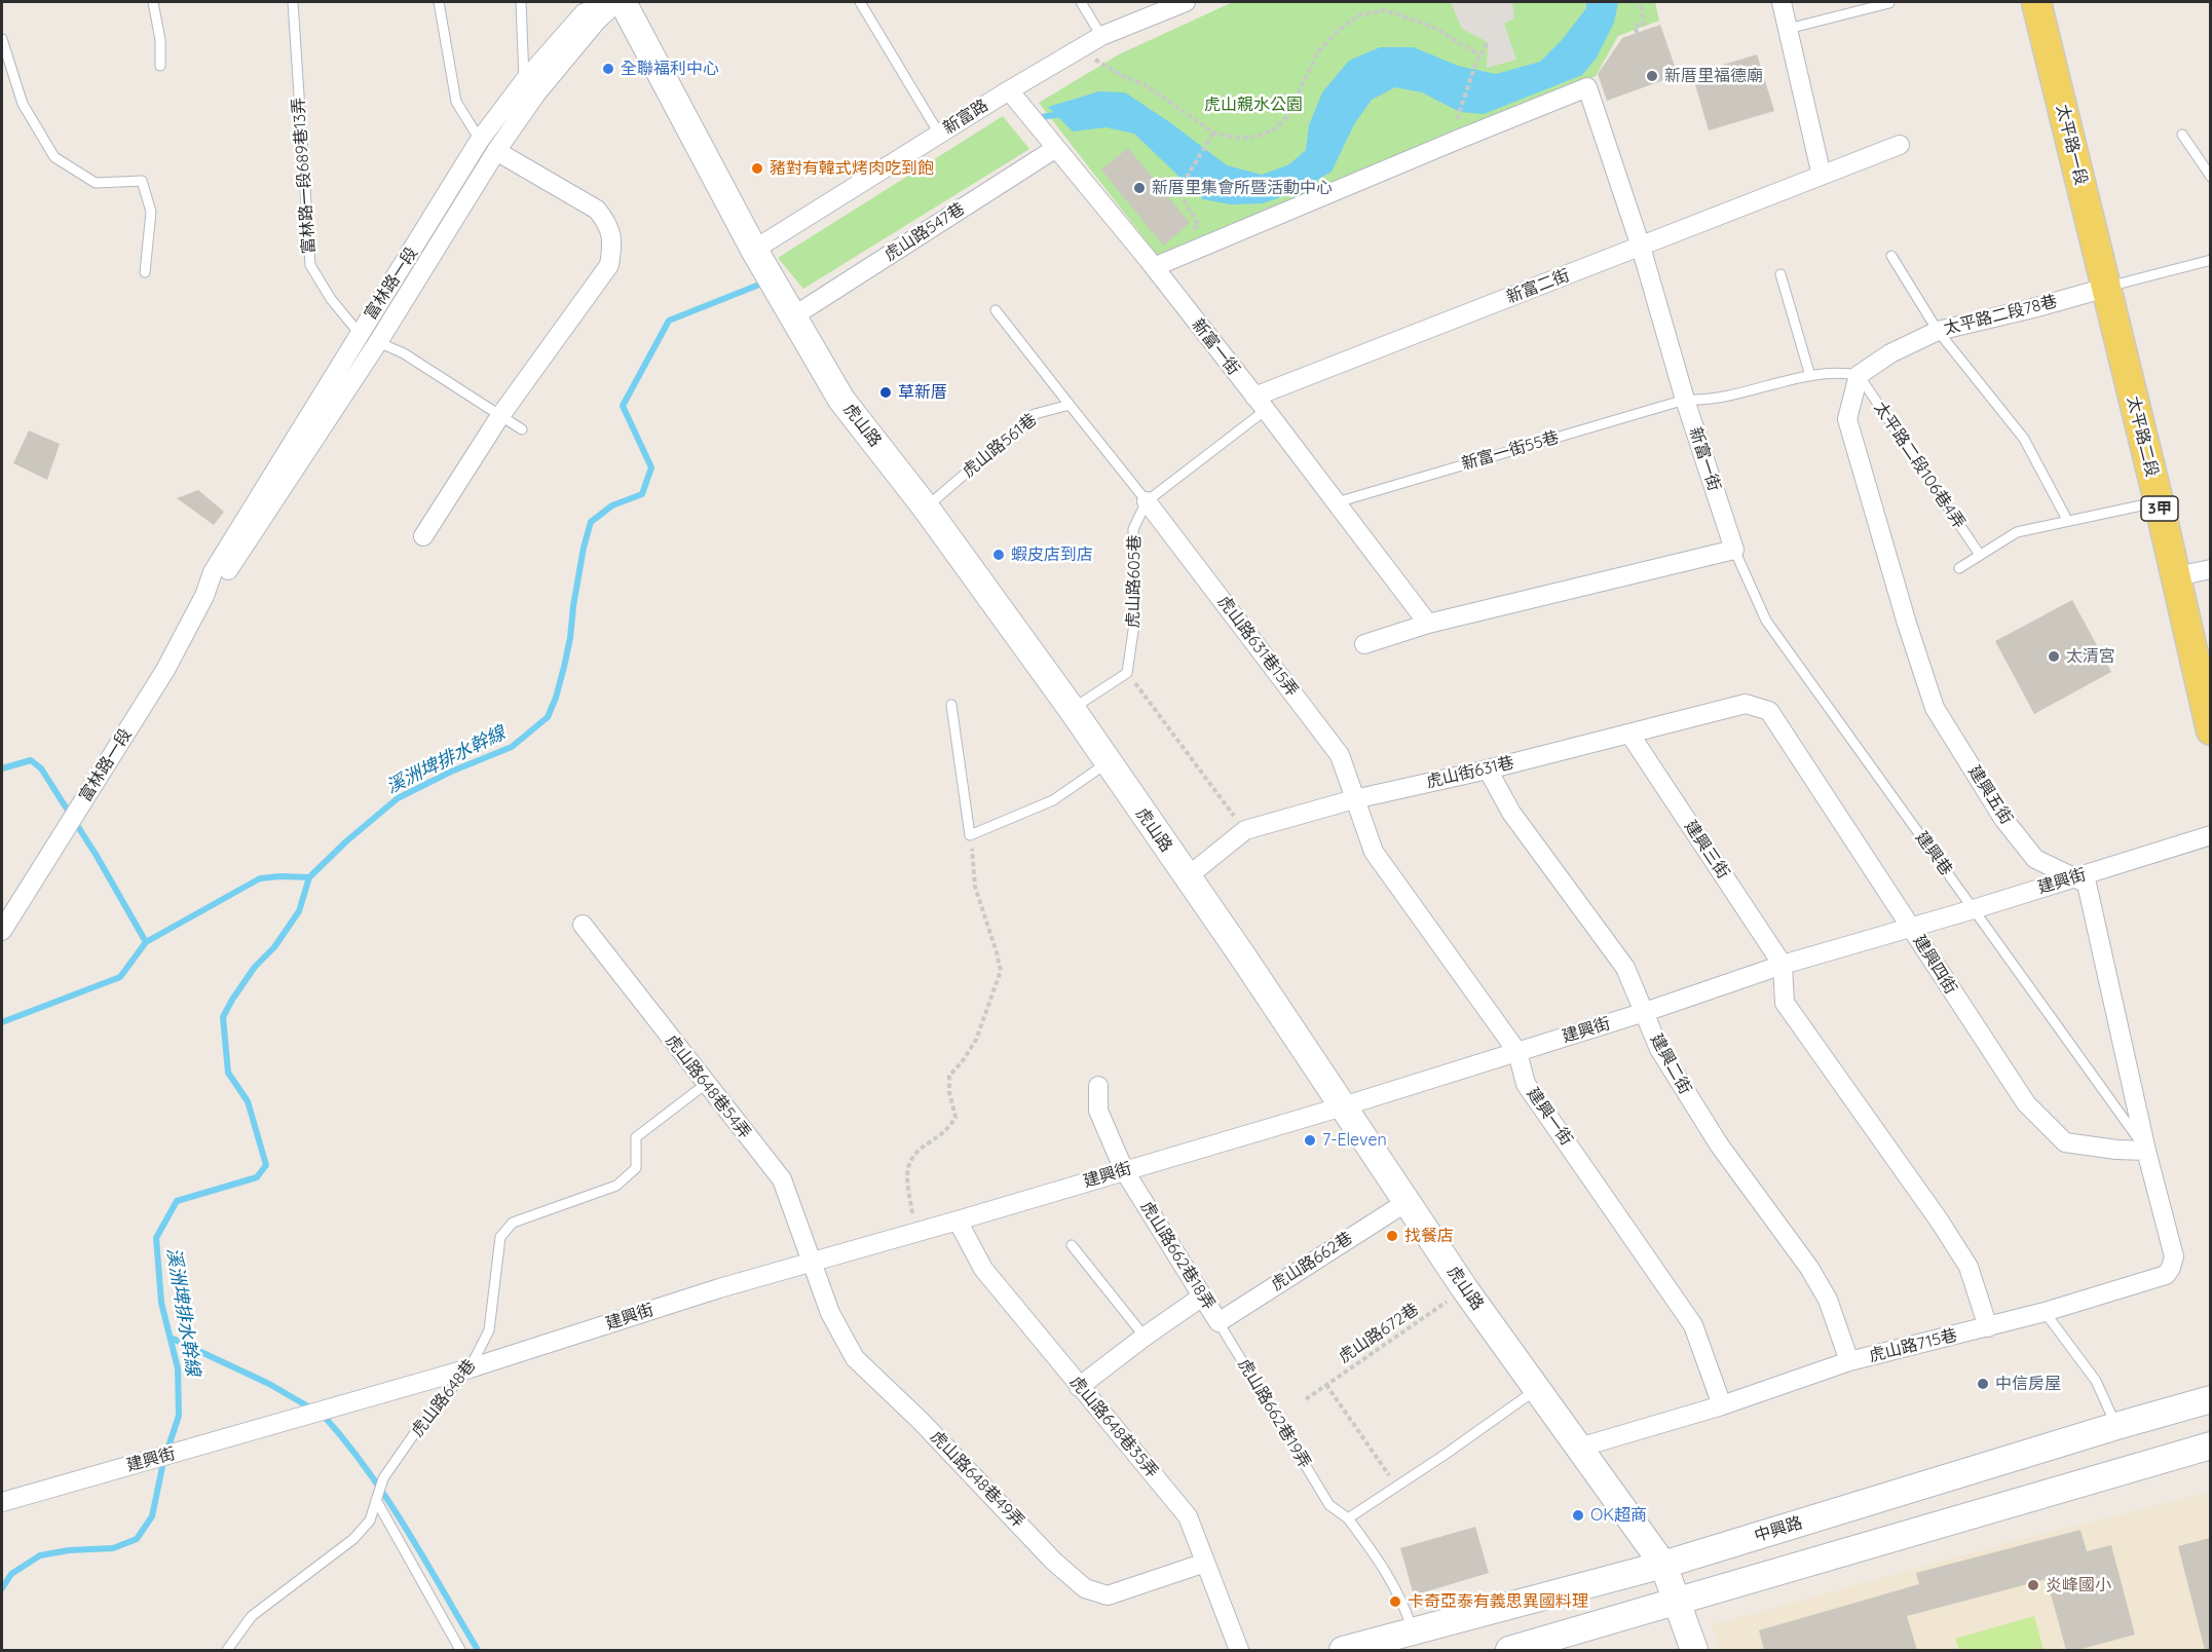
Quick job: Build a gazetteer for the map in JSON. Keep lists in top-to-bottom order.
{
  "streets": {
    "main road": ["太平路一段", "太平路二段", "3甲"],
    "street": [
      "新富路",
      "虎山路547巷",
      "富林路一段",
      "新富二街",
      "太平路二段78巷",
      "新富一街",
      "虎山路",
      "虎山路631巷15弄",
      "虎山街631巷",
      "建興五街",
      "建興三街",
      "建興街",
      "建興四街",
      "建興二街",
      "虎山路648巷54弄",
      "建興一街",
      "虎山路662巷18弄",
      "虎山路662巷",
      "虎山路715巷",
      "虎山路648巷35弄",
      "虎山路648巷49弄",
      "中興路"
    ],
    "lane": [
      "富林路一段689巷13弄",
      "虎山路561巷",
      "新富一街55巷",
      "太平路二段106巷4弄",
      "虎山路605巷",
      "建興巷",
      "虎山路648巷",
      "虎山路662巷19弄"
    ],
    "path": ["虎山路672巷"]
  },
  "crossings": [
    ["新富路", "新富一街"],
    ["新富路", "虎山路"],
    ["太平路一段", "太平路二段78巷"],
    ["太平路一段", "太平路二段"],
    ["富林路一段689巷13弄", "富林路一段"],
    ["虎山路547巷", "新富一街"],
    ["虎山路547巷", "虎山路"],
    ["富林路一段", "虎山路"],
    ["新富二街", "新富一街"],
    ["新富二街", "虎山路605巷"],
    ["太平路二段78巷", "太平路二段"],
    ["太平路二段78巷", "太平路二段106巷4弄"],
    ["太平路二段78巷", "建興五街"],
    ["新富一街", "新富一街55巷"],
    ["新富一街", "虎山路605巷"],
    ["新富一街", "建興巷"],
    ["虎山路", "虎山路561巷"],
    ["虎山路", "虎山街631巷"],
    ["虎山路", "建興街"],
    ["虎山路", "虎山路662巷"],
    ["虎山路", "虎山路672巷"],
    ["虎山路", "虎山路715巷"],
    ["虎山路", "中興路"],
    ["太平路二段106巷4弄", "建興五街"],
    ["虎山路605巷", "虎山路631巷15弄"],
    ["虎山路631巷15弄", "虎山街631巷"],
    ["虎山路631巷15弄", "建興一街"],
    ["虎山街631巷", "建興三街"],
    ["虎山街631巷", "建興四街"],
    ["虎山街631巷", "建興二街"],
    ["虎山街631巷", "建興一街"],
    ["建興五街", "建興巷"],
    ["建興五街", "建興街"],
    ["建興五街", "建興四街"],
    ["建興五街", "虎山路715巷"],
    ["建興三街", "建興街"],
    ["建興巷", "建興街"],
    ["建興巷", "建興四街"],
    ["建興街", "建興四街"],
    ["建興街", "建興二街"],
    ["建興街", "虎山路648巷54弄"],
    ["建興街", "建興一街"],
    ["建興街", "虎山路662巷18弄"],
    ["建興街", "虎山路648巷"],
    ["建興街", "虎山路648巷35弄"],
    ["建興街", "虎山路648巷49弄"],
    ["建興二街", "虎山路715巷"],
    ["虎山路648巷54弄", "虎山路648巷"],
    ["虎山路648巷54弄", "虎山路648巷49弄"],
    ["建興一街", "虎山路715巷"],
    ["虎山路662巷18弄", "虎山路662巷"],
    ["虎山路662巷18弄", "虎山路662巷19弄"],
    ["虎山路662巷", "虎山路662巷19弄"],
    ["虎山路648巷35弄", "虎山路648巷49弄"]
  ],
  "water": ["溪洲埤排水幹線"],
  "parks": ["虎山親水公園"],
  "places": [
    "全聯福利中心",
    "新厝里福德廟",
    "豬對有韓式烤肉吃到飽",
    "新厝里集會所暨活動中心",
    "草新厝",
    "蝦皮店到店",
    "太清宮",
    "7-Eleven",
    "找餐店",
    "中信房屋",
    "OK超商",
    "炎峰國小",
    "卡奇亞泰有義思異國料理"
  ]
}
